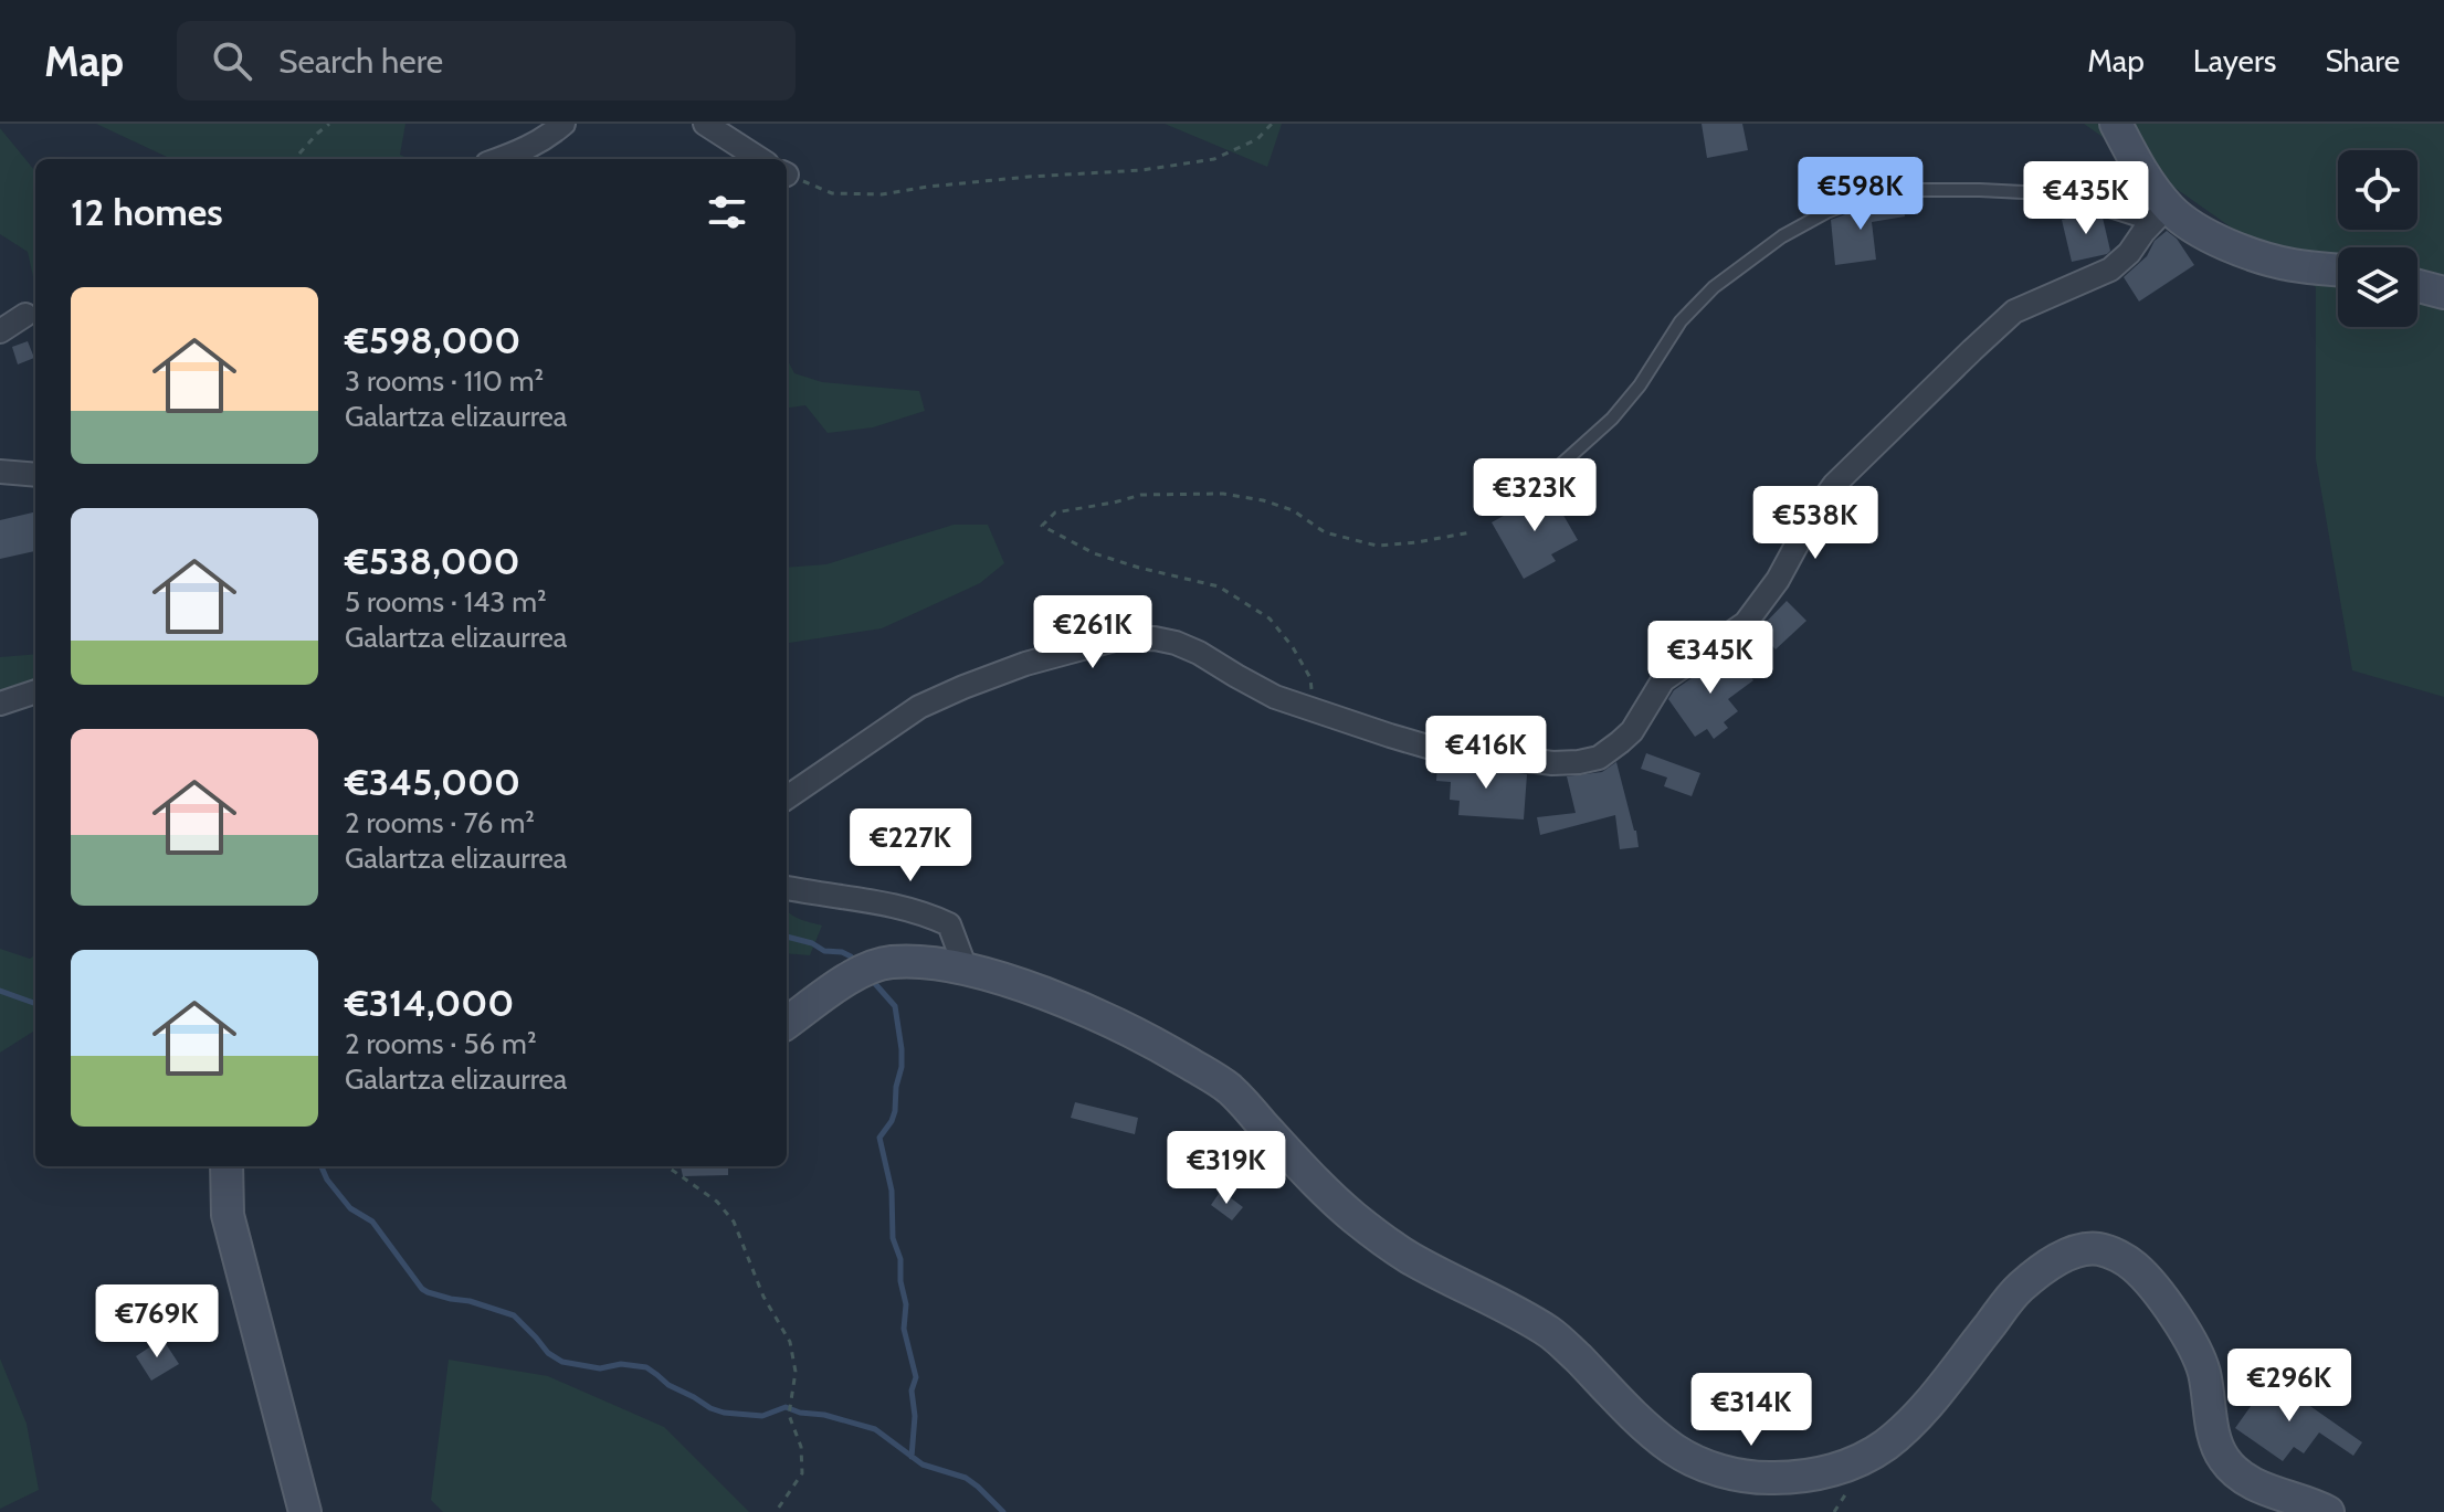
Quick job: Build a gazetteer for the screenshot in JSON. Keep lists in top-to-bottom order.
{
  "page": {
    "header": "Map",
    "search": "Search here",
    "nav": ["Map", "Layers", "Share"],
    "price": [
      "€598K",
      "€435K",
      "€323K",
      "€538K",
      "€261K",
      "€345K",
      "€416K",
      "€227K",
      "€319K",
      "€769K",
      "€296K",
      "€314K"
    ],
    "heading": "12 homes",
    "list": [
      {
        "name": "€598,000",
        "note": "3 rooms · 110 m² · Galartza elizaurrea"
      },
      {
        "name": "€538,000",
        "note": "5 rooms · 143 m² · Galartza elizaurrea"
      },
      {
        "name": "€345,000",
        "note": "2 rooms · 76 m² · Galartza elizaurrea"
      },
      {
        "name": "€314,000",
        "note": "2 rooms · 56 m² · Galartza elizaurrea"
      }
    ]
  }
}
